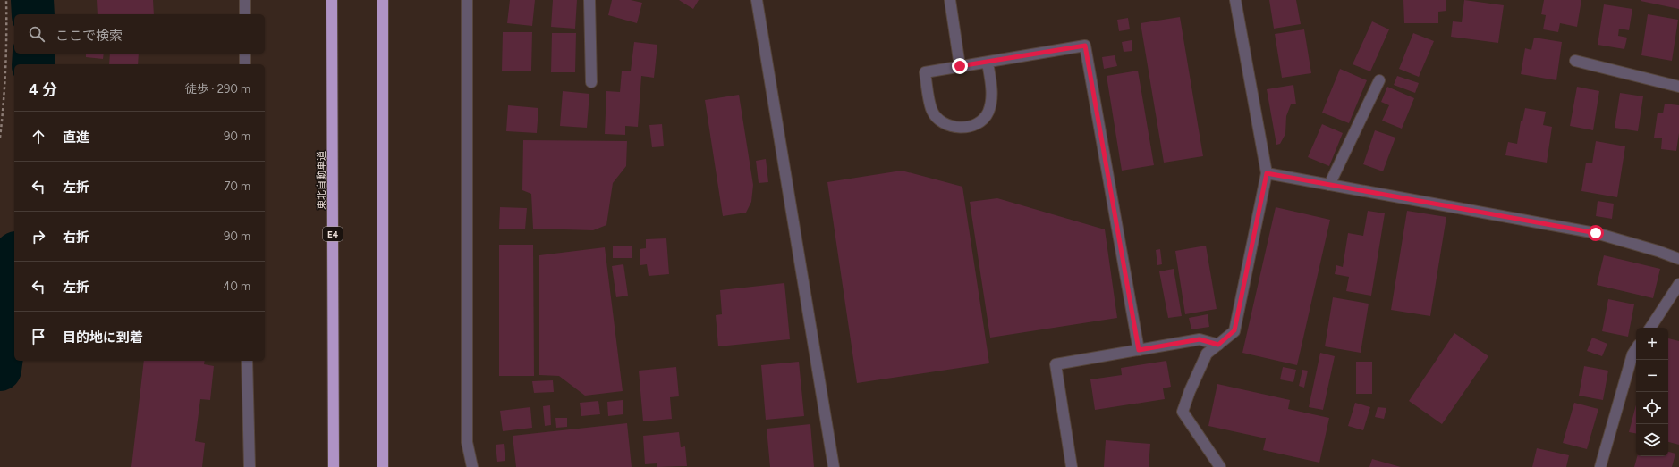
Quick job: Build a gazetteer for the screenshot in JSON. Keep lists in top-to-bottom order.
{
  "streets": {
    "highway": ["東北自動車道", "E4"]
  },
  "page": {
    "search": "ここで検索",
    "heading": ["4 分", "徒歩 · 290 m"],
    "list": [
      ["直進", "90 m"],
      ["左折", "70 m"],
      ["右折", "90 m"],
      ["左折", "40 m"],
      "目的地に到着"
    ],
    "map_buttons": ["+", "−"]
  }
}
